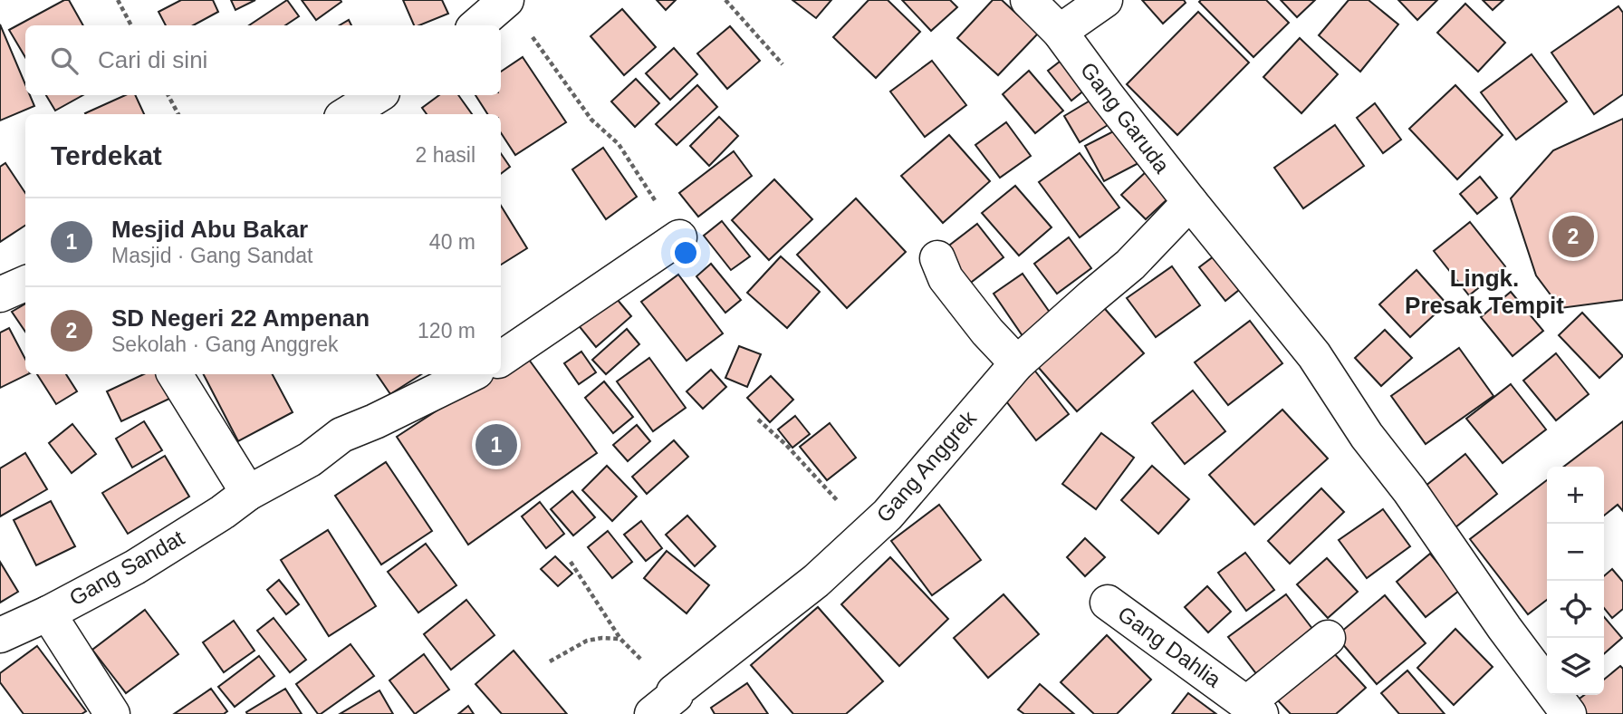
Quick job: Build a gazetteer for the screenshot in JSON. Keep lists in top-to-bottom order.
{
  "streets": {
    "street": [
      "Gang Garuda",
      "Gang Anggrek",
      "Gang Sandat",
      "Gang Dahlia"
    ]
  },
  "crossings": [
    ["Gang Garuda", "Gang Anggrek"]
  ],
  "districts": ["Lingk. Presak Tempit"],
  "page": {
    "search": "Cari di sini",
    "heading": ["Terdekat", "2 hasil"],
    "list": [
      {
        "mark": "1",
        "name": "Mesjid Abu Bakar",
        "note": "Masjid · Gang Sandat",
        "value": "40 m"
      },
      {
        "mark": "2",
        "name": "SD Negeri 22 Ampenan",
        "note": "Sekolah · Gang Anggrek",
        "value": "120 m"
      }
    ],
    "pins": ["2", "1"],
    "map_buttons": ["+", "−"]
  }
}
